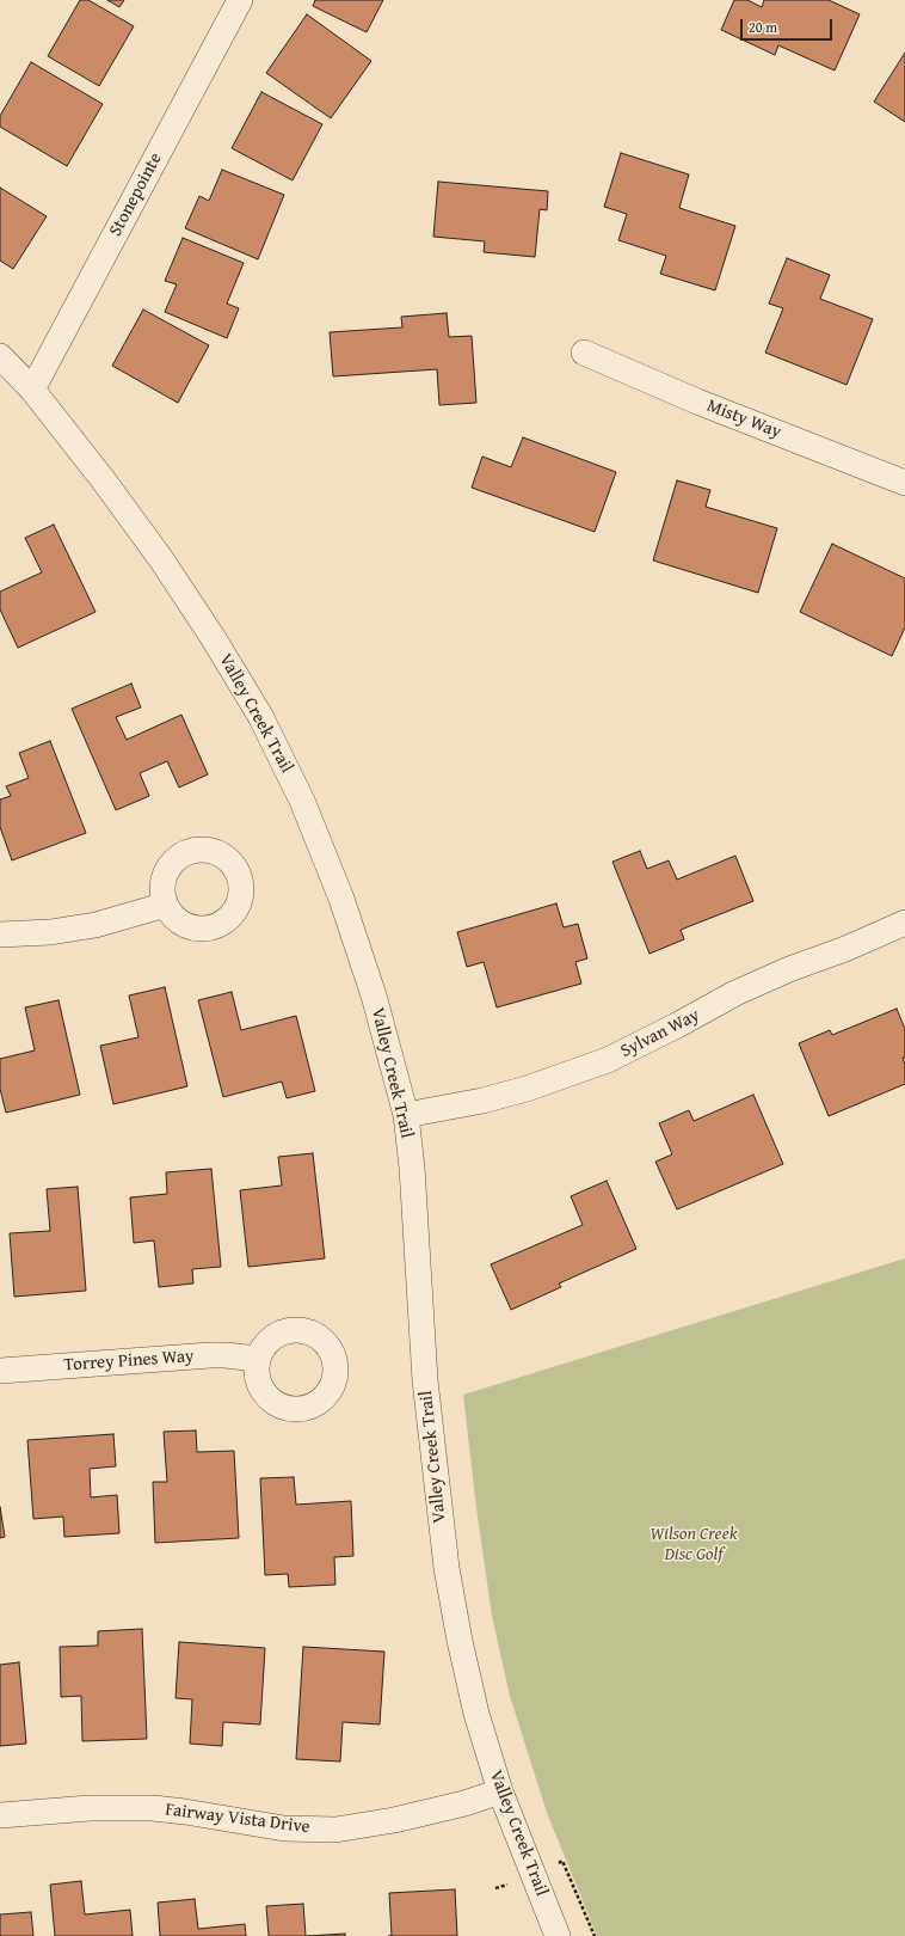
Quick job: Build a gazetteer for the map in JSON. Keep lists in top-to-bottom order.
{
  "streets": {
    "street": [
      "Stonepointe",
      "Misty Way",
      "Valley Creek Trail",
      "Sylvan Way",
      "Torrey Pines Way",
      "Fairway Vista Drive"
    ]
  },
  "crossings": [
    ["Stonepointe", "Valley Creek Trail"],
    ["Valley Creek Trail", "Sylvan Way"],
    ["Valley Creek Trail", "Fairway Vista Drive"]
  ],
  "parks": ["Wilson Creek Disc Golf"],
  "scale_bar": "20 m"
}
